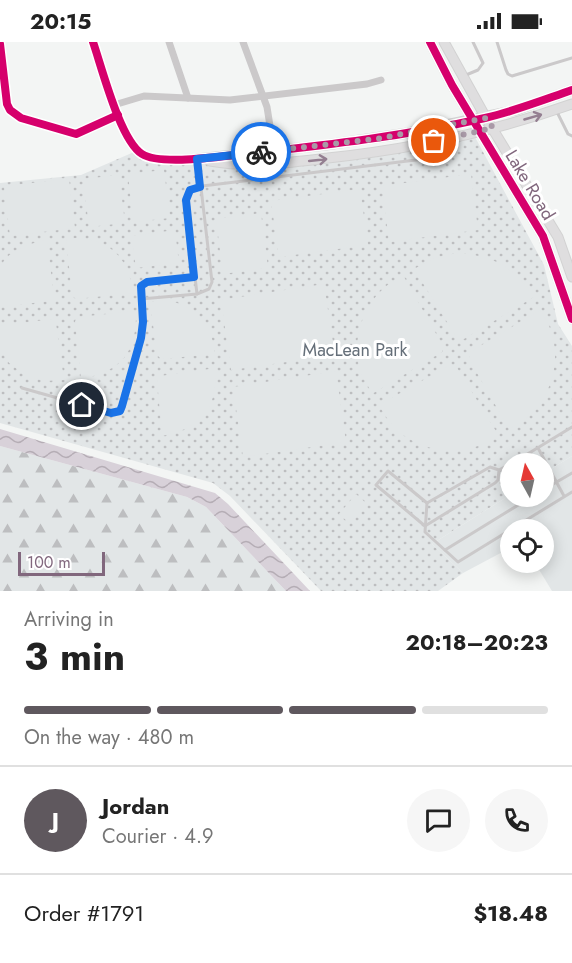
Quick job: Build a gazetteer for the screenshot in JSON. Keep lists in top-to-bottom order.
{
  "streets": {
    "street": ["Lake Road"]
  },
  "parks": ["MacLean Park"],
  "scale_bar": "100 m",
  "north": "top",
  "page": {
    "status": "20:15",
    "scale": "100 m",
    "heading": ["3 min", "Arriving in", "20:18–20:23"],
    "panel": [
      "Jordan",
      "Courier · 4.9",
      "Order #1791",
      "$18.48"
    ],
    "bar": "On the way · 480 m",
    "round": "J"
  }
}
